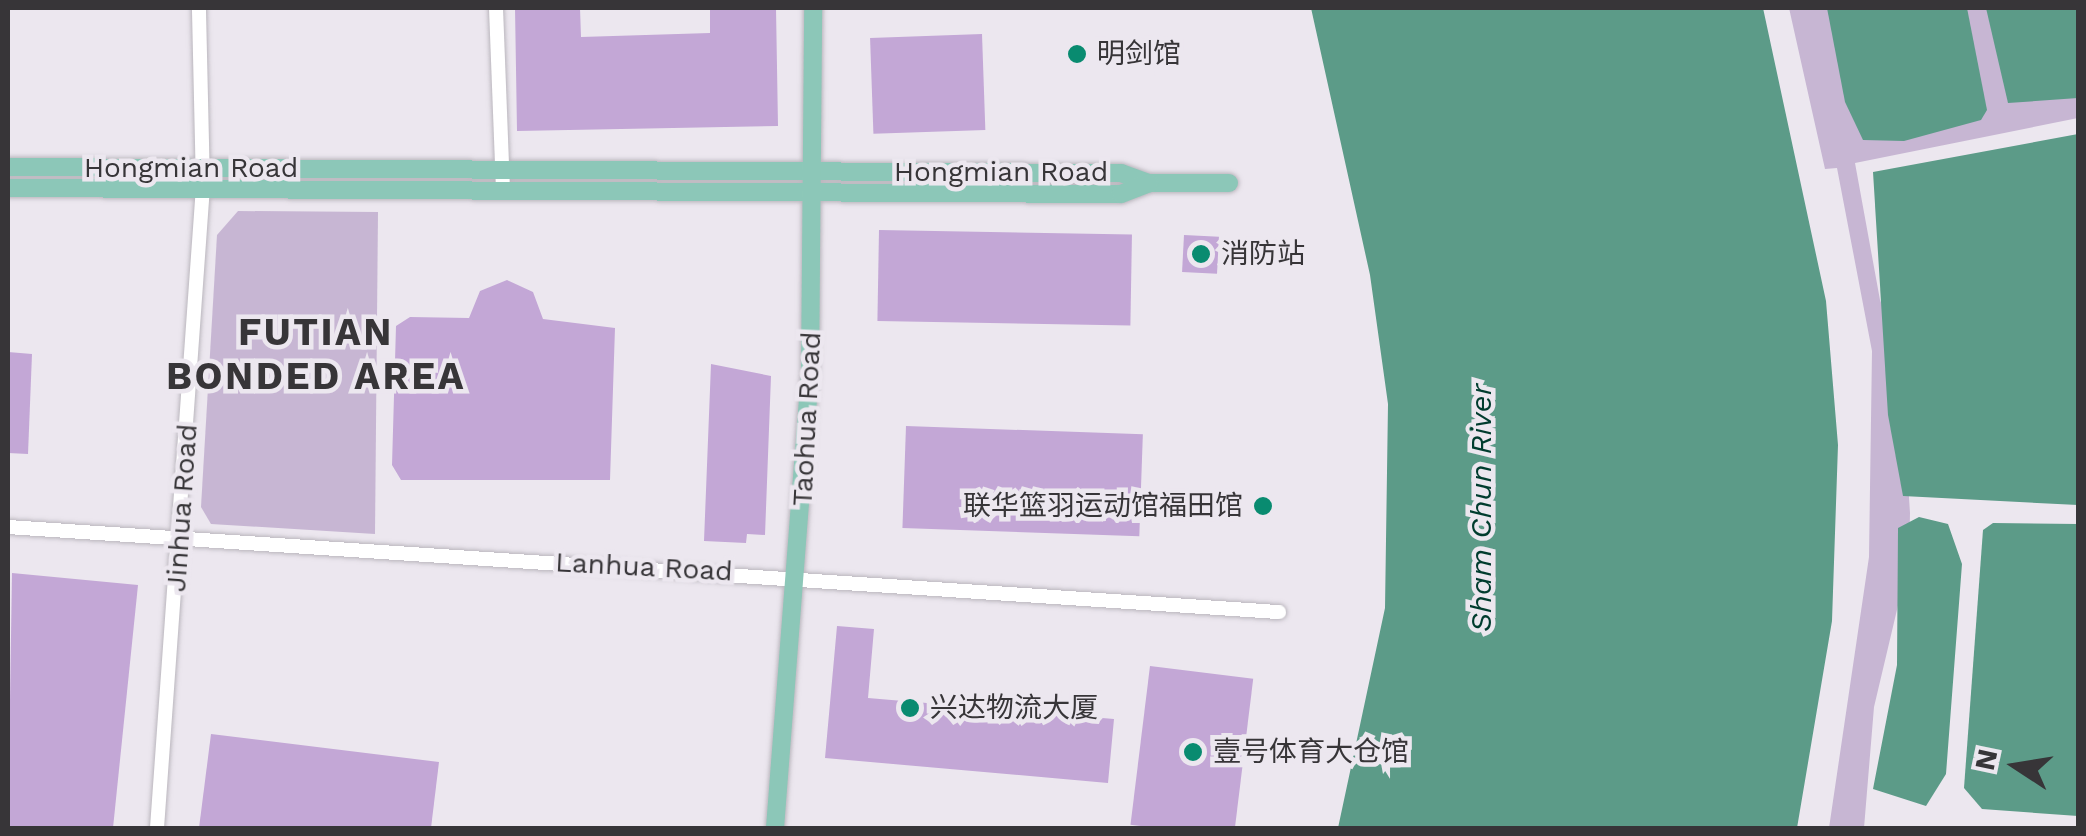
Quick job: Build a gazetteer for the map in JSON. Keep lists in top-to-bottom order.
{
  "streets": {
    "main road": ["Hongmian Road", "Taohua Road"],
    "street": ["Jinhua Road", "Lanhua Road"]
  },
  "crossings": [
    ["Hongmian Road", "Taohua Road"],
    ["Hongmian Road", "Jinhua Road"],
    ["Taohua Road", "Lanhua Road"],
    ["Jinhua Road", "Lanhua Road"]
  ],
  "districts": ["FUTIAN BONDED AREA"],
  "water": ["Sham Chun River"],
  "places": [
    "明剑馆",
    "消防站",
    "联华篮羽运动馆福田馆",
    "兴达物流大厦",
    "壹号体育大仓馆"
  ],
  "north": "left"
}
